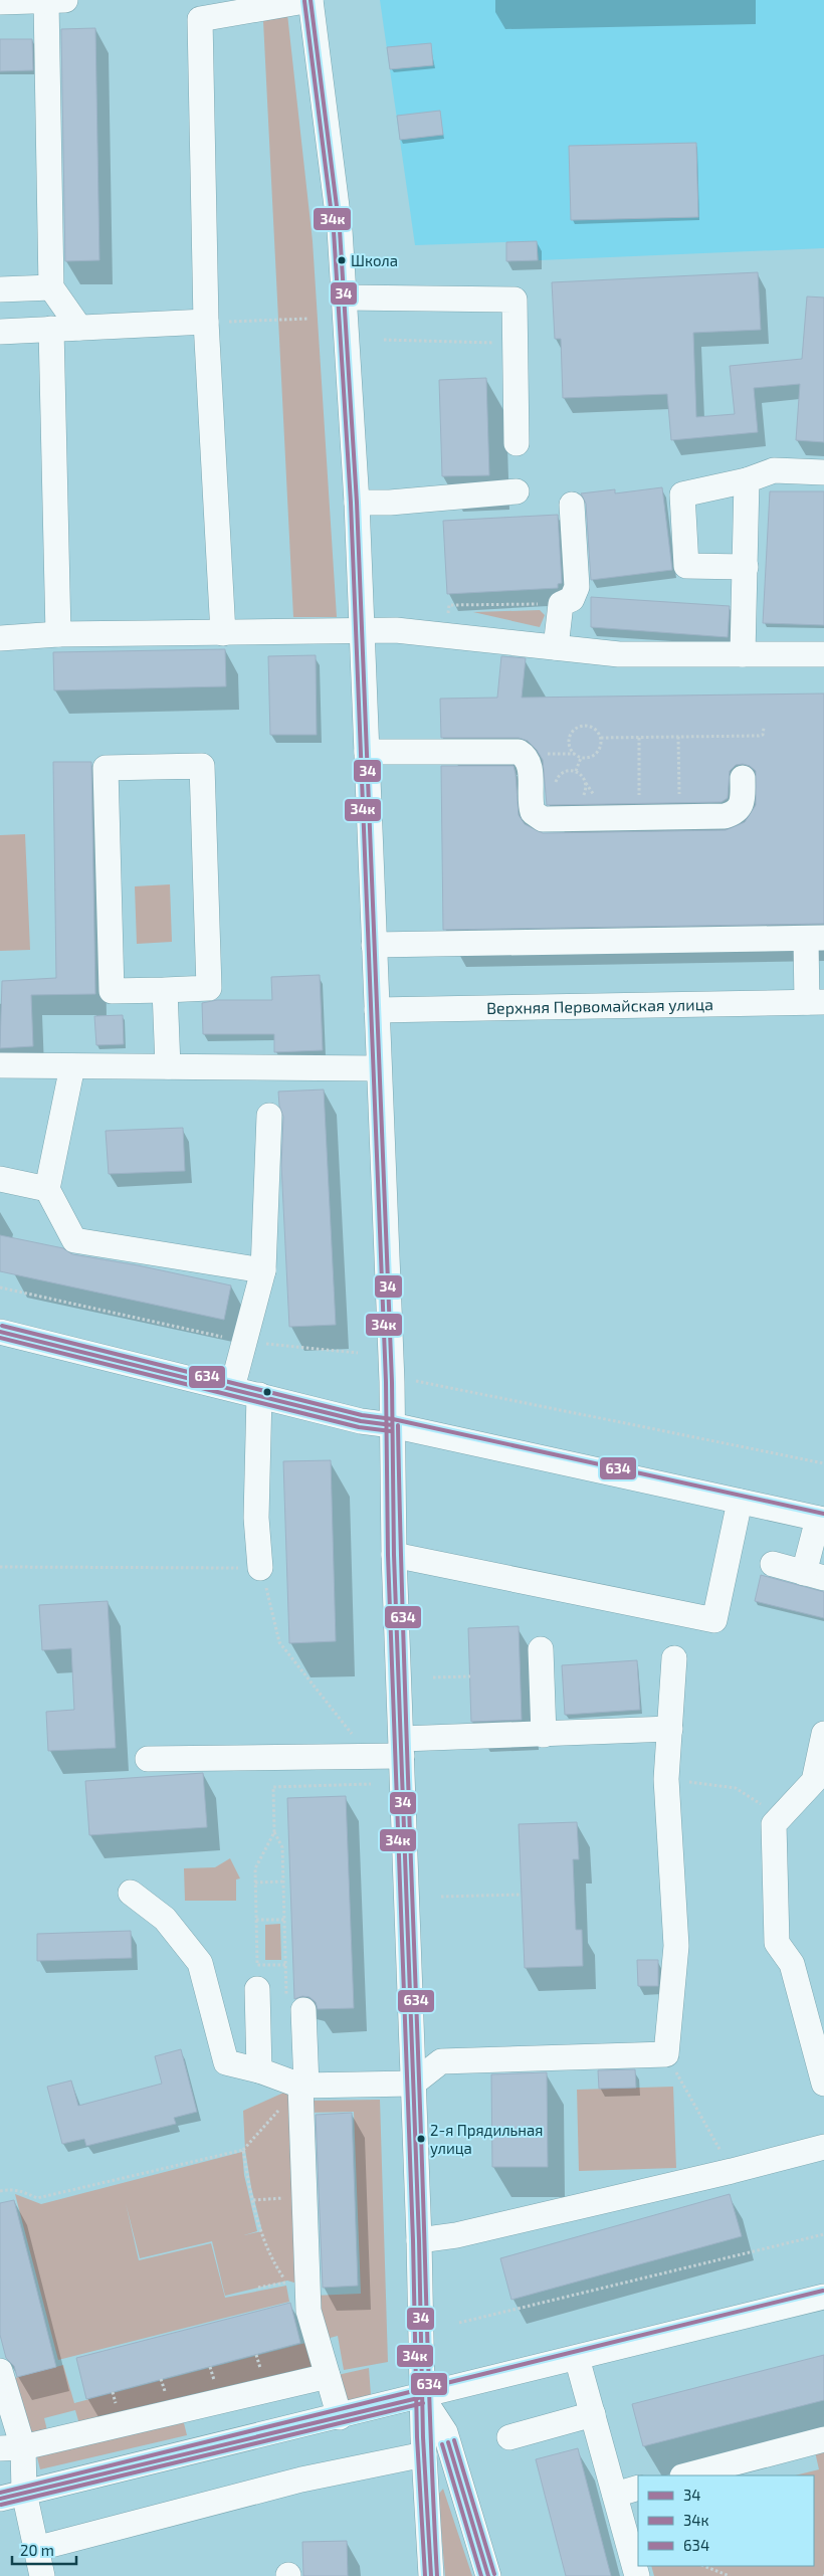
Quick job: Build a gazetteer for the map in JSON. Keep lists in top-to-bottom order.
{
  "streets": {
    "street": ["Верхняя Первомайская улица"]
  },
  "places": ["Школа", "2-я Прядильная улица"],
  "lines": ["transit line 34", "transit line 34к", "transit line 634"],
  "legend": ["34", "34к", "634"],
  "scale_bar": "20 m"
}
